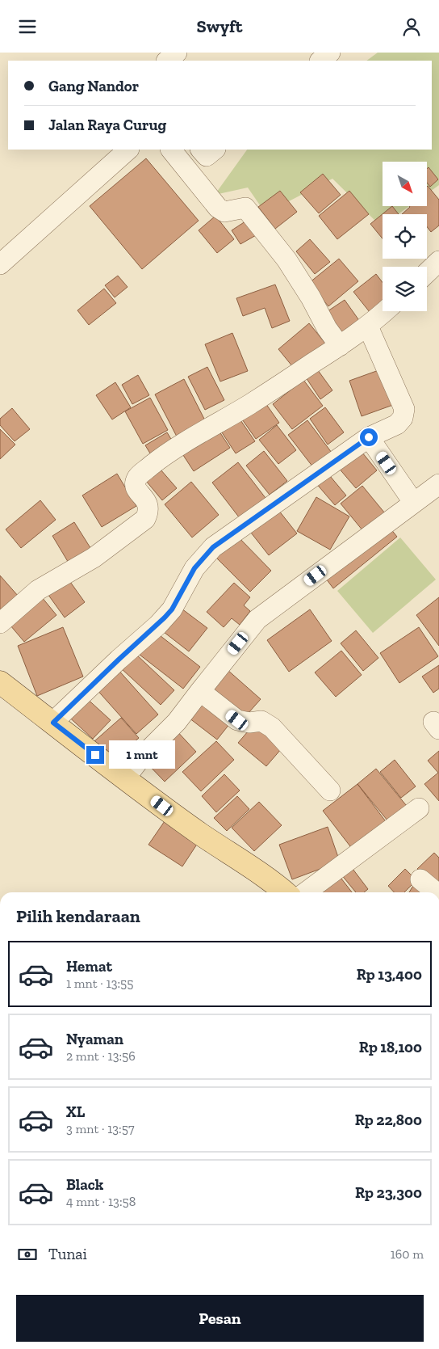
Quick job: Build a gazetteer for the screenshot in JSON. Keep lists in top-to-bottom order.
{
  "north": "bottom right",
  "page": {
    "header": "Swyft",
    "banner": ["Gang Nandor", "Jalan Raya Curug"],
    "bubble": "1 mnt",
    "heading": "Pilih kendaraan",
    "list": [
      {
        "name": "Hemat",
        "note": "1 mnt · 13:55",
        "value": "Rp 13,400"
      },
      {
        "name": "Nyaman",
        "note": "2 mnt · 13:56",
        "value": "Rp 18,100"
      },
      {
        "name": "XL",
        "note": "3 mnt · 13:57",
        "value": "Rp 22,800"
      },
      {
        "name": "Black",
        "note": "4 mnt · 13:58",
        "value": "Rp 23,300"
      }
    ],
    "pay": ["Tunai", "160 m"],
    "buttons": "Pesan"
  }
}
